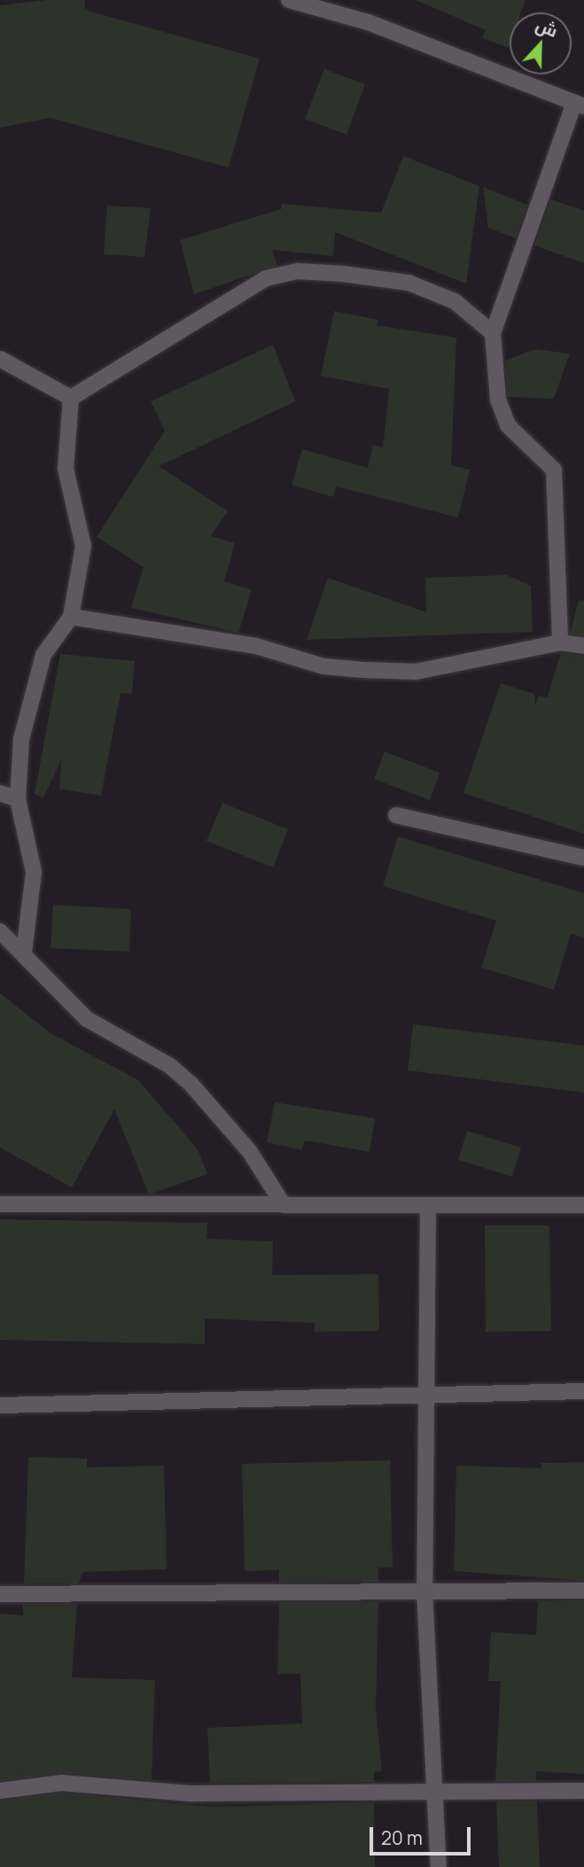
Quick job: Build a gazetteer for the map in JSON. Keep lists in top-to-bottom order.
{
  "scale_bar": "20 m",
  "north": "top"
}
